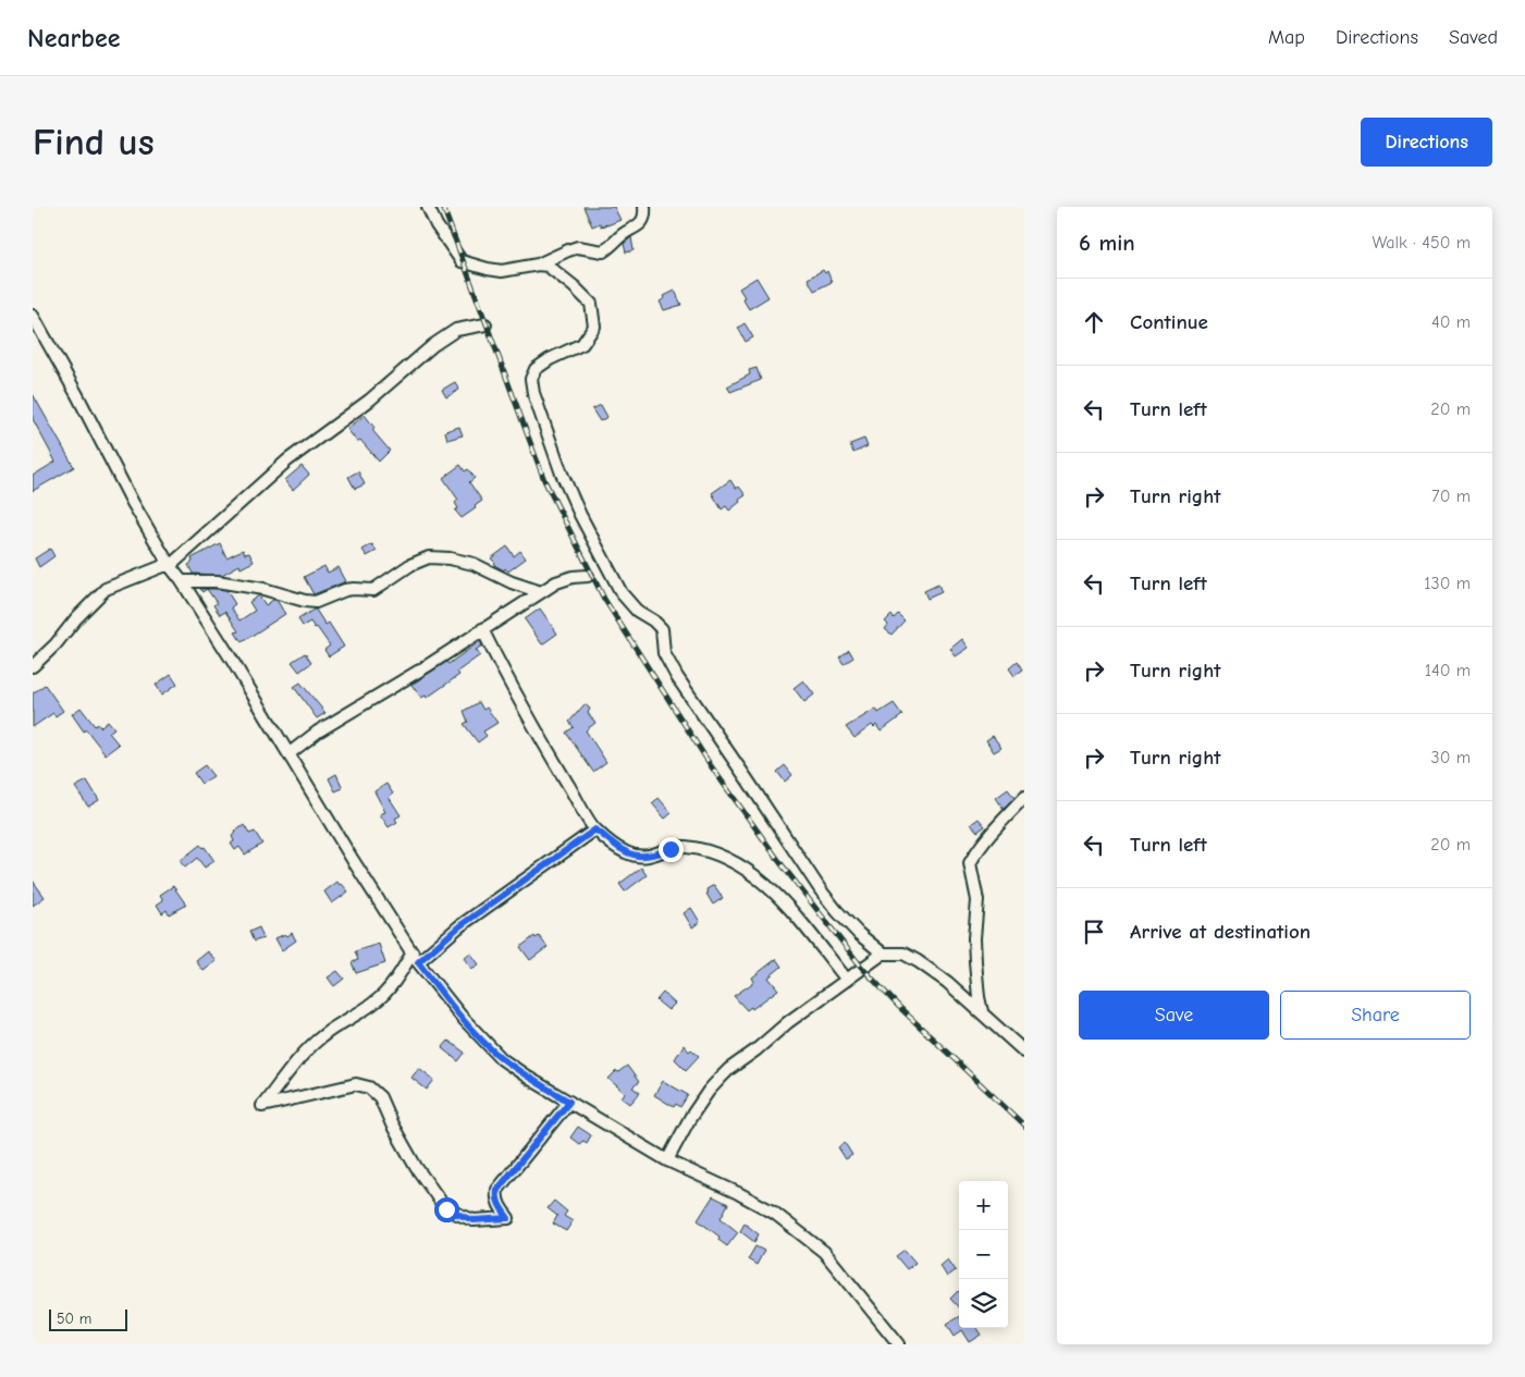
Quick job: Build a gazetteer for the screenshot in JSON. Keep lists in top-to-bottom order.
{
  "scale_bar": "50 m",
  "page": {
    "header": "Nearbee",
    "nav": ["Map", "Directions", "Saved"],
    "buttons": [
      "Directions",
      ["Save", "Share"]
    ],
    "title": "Find us",
    "heading": ["6 min", "Walk · 450 m"],
    "list": [
      ["Continue", "40 m"],
      ["Turn left", "20 m"],
      ["Turn right", "70 m"],
      ["Turn left", "130 m"],
      ["Turn right", "140 m"],
      ["Turn right", "30 m"],
      ["Turn left", "20 m"],
      "Arrive at destination"
    ],
    "map_buttons": ["+", "−"],
    "scale": "50 m"
  }
}
